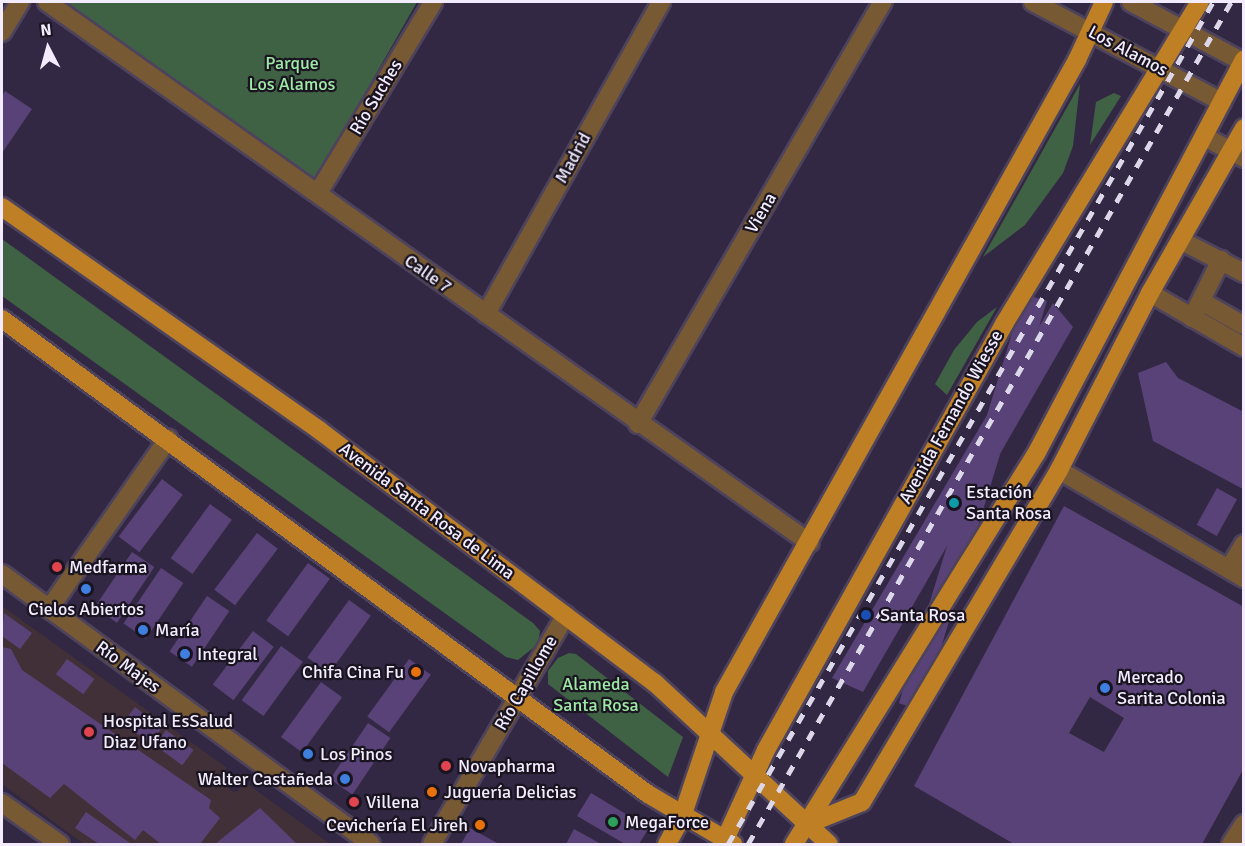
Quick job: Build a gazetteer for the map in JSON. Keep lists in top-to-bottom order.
{
  "streets": {
    "main road": ["Avenida Fernando Wiesse", "Avenida Santa Rosa de Lima"],
    "street": [
      "Los Alamos",
      "Río Suches",
      "Madrid",
      "Viena",
      "Calle 7",
      "Río Majes",
      "Río Capillome"
    ]
  },
  "crossings": [
    ["Los Alamos", "Avenida Fernando Wiesse"],
    ["Río Suches", "Calle 7"],
    ["Madrid", "Calle 7"],
    ["Viena", "Calle 7"],
    ["Avenida Fernando Wiesse", "Avenida Santa Rosa de Lima"],
    ["Avenida Santa Rosa de Lima", "Río Capillome"]
  ],
  "parks": ["Parque Los Alamos", "Alameda Santa Rosa"],
  "places": [
    "Estación Santa Rosa",
    "Medfarma",
    "Cielos Abiertos",
    "Santa Rosa",
    "María",
    "Integral",
    "Chifa Cina Fu",
    "Mercado Sarita Colonia",
    "Hospital EsSalud Diaz Ufano",
    "Los Pinos",
    "Novapharma",
    "Walter Castañeda",
    "Juguería Delicias",
    "Villena",
    "MegaForce",
    "Cevichería El Jireh"
  ],
  "north": "top"
}
